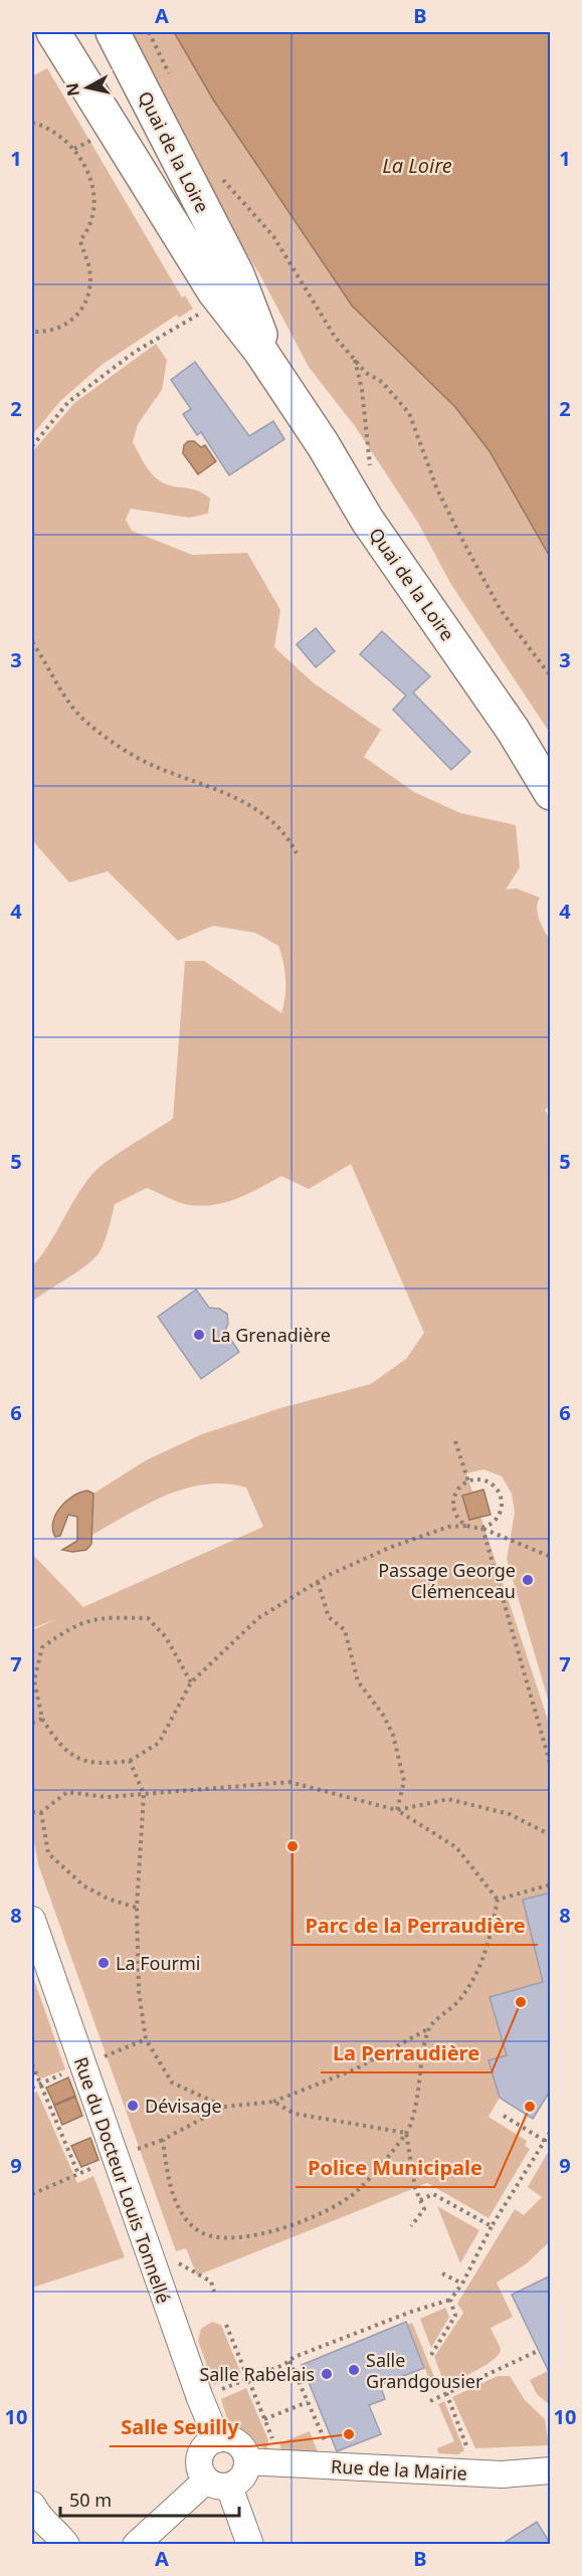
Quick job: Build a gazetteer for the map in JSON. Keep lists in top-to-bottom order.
{
  "streets": {
    "main road": ["Quai de la Loire"],
    "street": ["Rue du Docteur Louis Tonnellé", "Rue de la Mairie"]
  },
  "crossings": [
    ["Rue du Docteur Louis Tonnellé", "Rue de la Mairie"]
  ],
  "water": ["La Loire"],
  "places": [
    "La Grenadière",
    "Passage George Clémenceau",
    "Parc de la Perraudière",
    "La Fourmi",
    "La Perraudière",
    "Dévisage",
    "Police Municipale",
    "Salle Grandgousier",
    "Salle Rabelais",
    "Salle Seuilly"
  ],
  "scale_bar": "50 m",
  "north": "left",
  "grid": {
    "columns": ["A", "B"],
    "rows": [
      "1",
      "2",
      "3",
      "4",
      "5",
      "6",
      "7",
      "8",
      "9",
      "10"
    ]
  }
}
